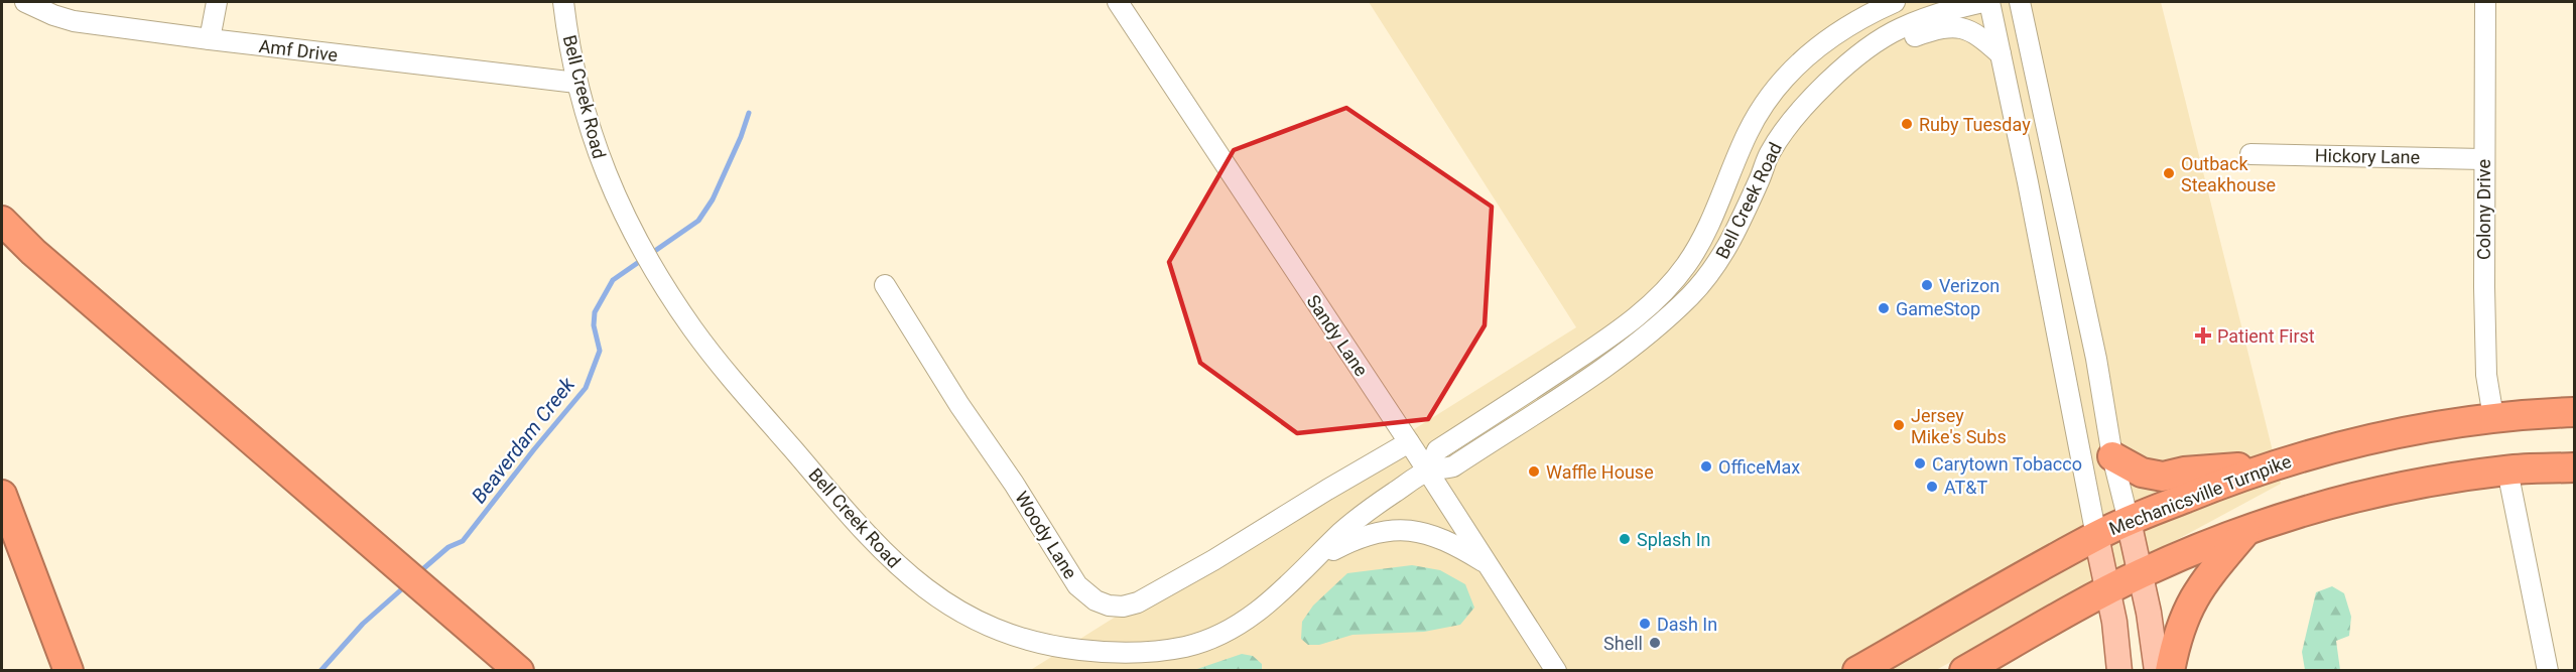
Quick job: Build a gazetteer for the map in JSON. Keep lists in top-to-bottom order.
{
  "streets": {
    "highway": ["Mechanicsville Turnpike"],
    "street": [
      "Amf Drive",
      "Bell Creek Road",
      "Hickory Lane",
      "Colony Drive",
      "Sandy Lane",
      "Woody Lane"
    ]
  },
  "crossings": [
    ["Amf Drive", "Bell Creek Road"],
    ["Bell Creek Road", "Sandy Lane"],
    ["Hickory Lane", "Colony Drive"],
    ["Colony Drive", "Mechanicsville Turnpike"],
    ["Sandy Lane", "Woody Lane"]
  ],
  "water": ["Beaverdam Creek"],
  "places": {
    "other": [
      "Ruby Tuesday",
      "Outback Steakhouse",
      "Verizon",
      "GameStop",
      "Jersey Mike's Subs",
      "Carytown Tobacco",
      "OfficeMax",
      "Waffle House",
      "AT&T",
      "Splash In",
      "Dash In",
      "Shell"
    ],
    "health": ["Patient First"]
  }
}
